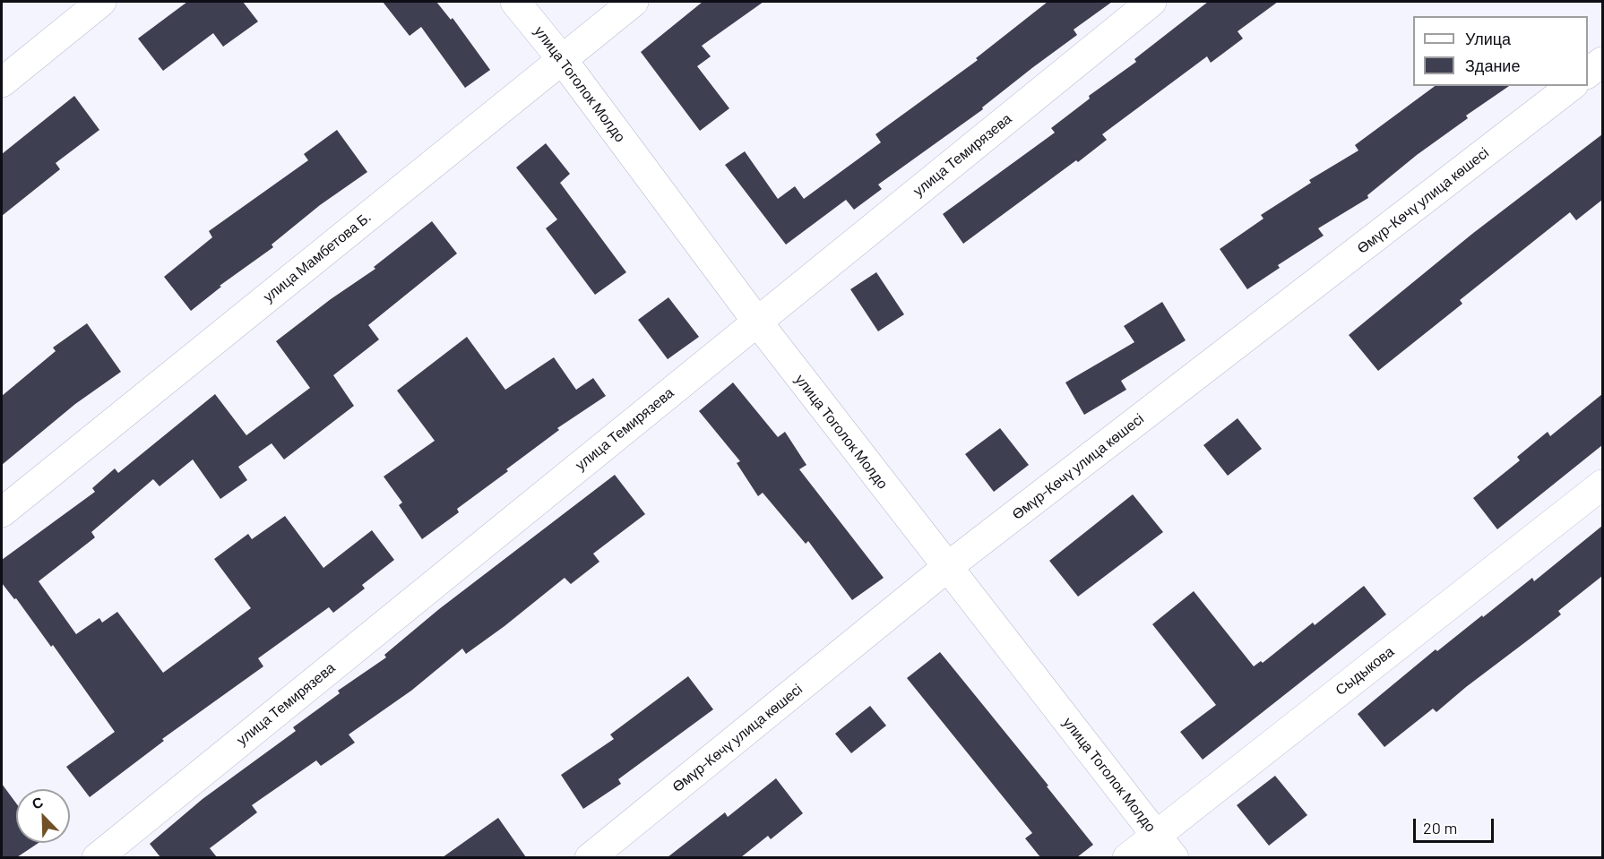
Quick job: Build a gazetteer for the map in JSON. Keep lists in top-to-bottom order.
{
  "streets": {
    "street": [
      "улица Тоголок Молдо",
      "улица Темирязева",
      "Өмүр-Көчү улица көшесі",
      "улица Мамбетова Б.",
      "Сыдыкова"
    ]
  },
  "crossings": [
    ["улица Тоголок Молдо", "улица Темирязева"],
    ["улица Тоголок Молдо", "Өмүр-Көчү улица көшесі"],
    ["улица Тоголок Молдо", "улица Мамбетова Б."],
    ["улица Тоголок Молдо", "Сыдыкова"]
  ],
  "legend": ["Улица", "Здание"],
  "scale_bar": "20 m",
  "north": "top left"
}
